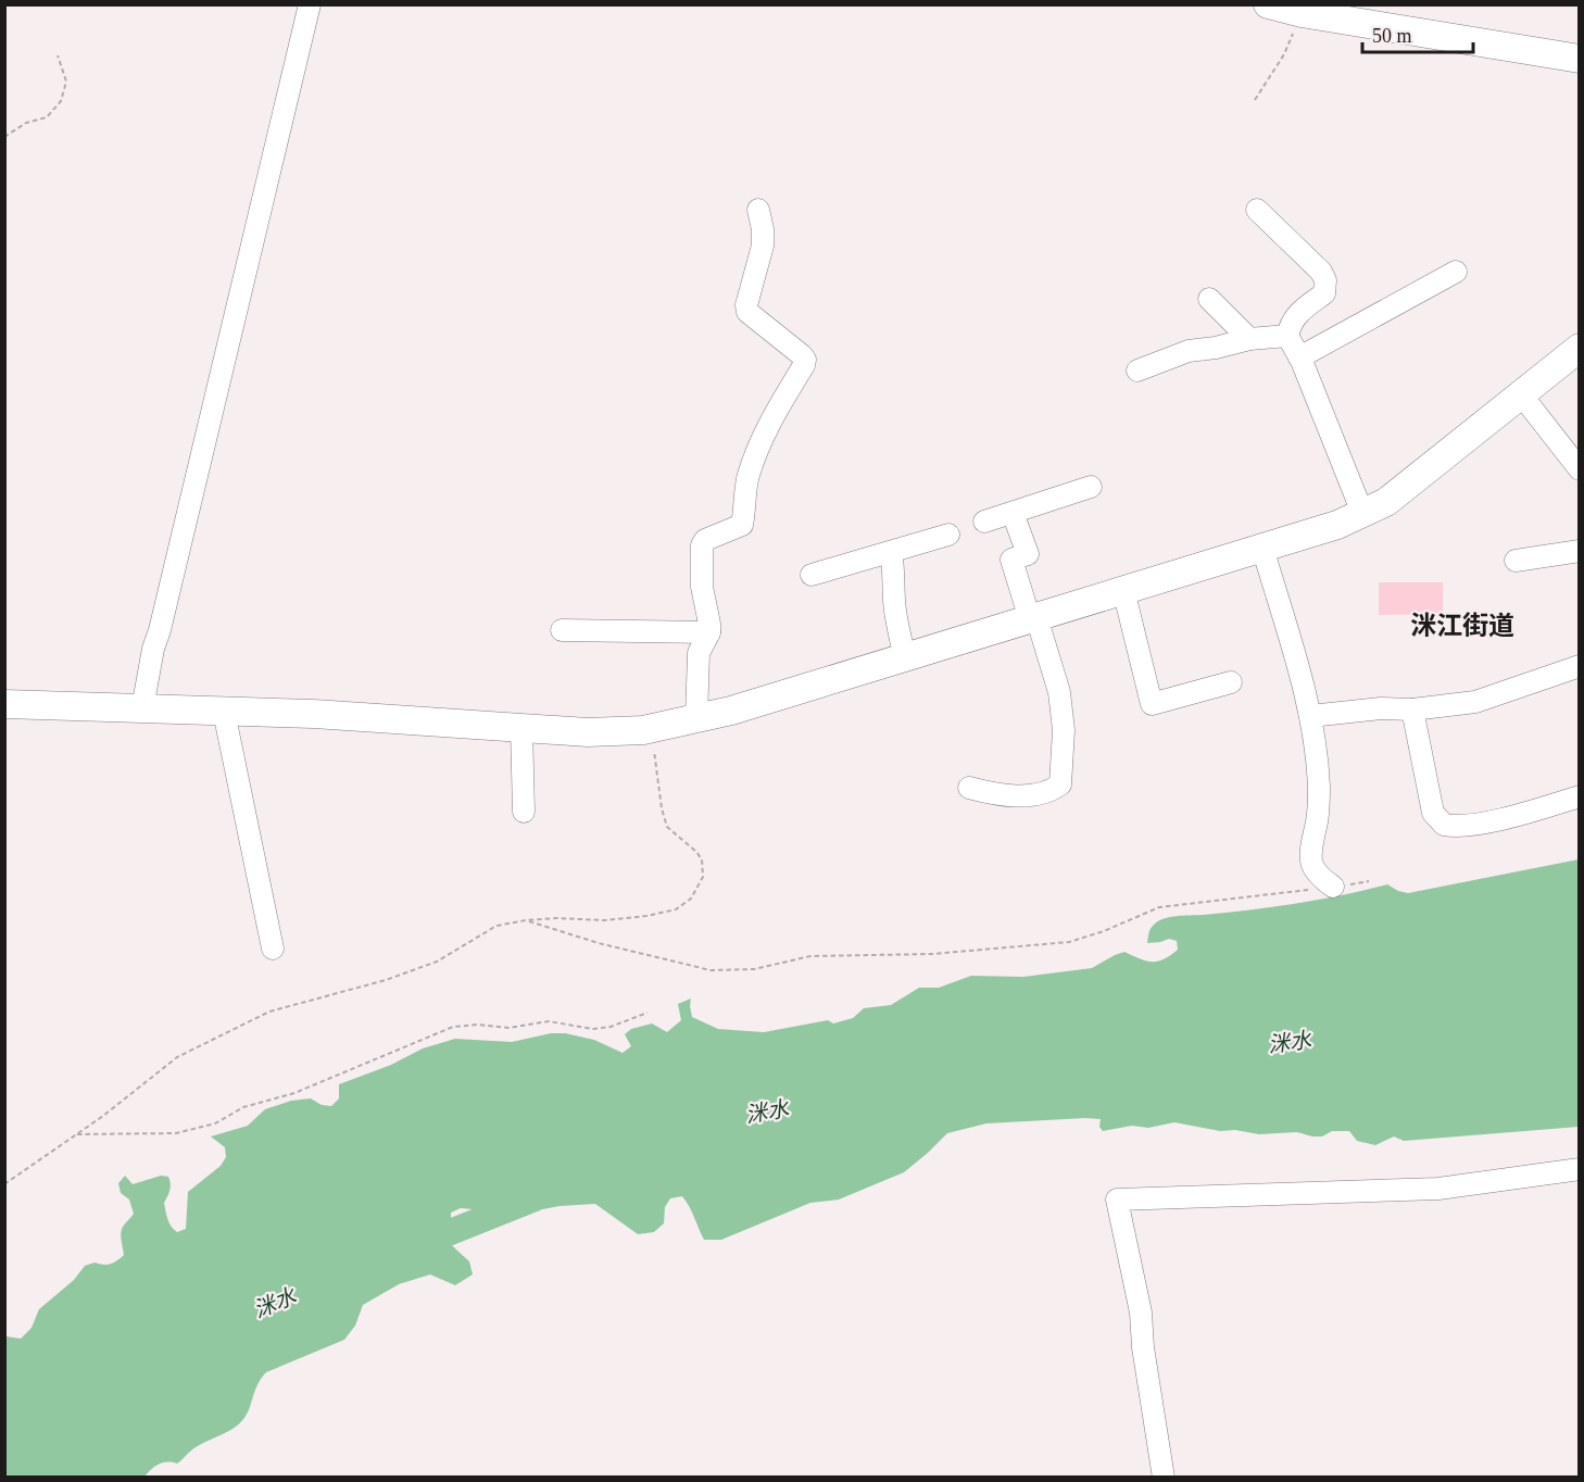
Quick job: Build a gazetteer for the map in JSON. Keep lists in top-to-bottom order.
{
  "districts": ["洣江街道"],
  "water": ["洣水"],
  "scale_bar": "50 m"
}
